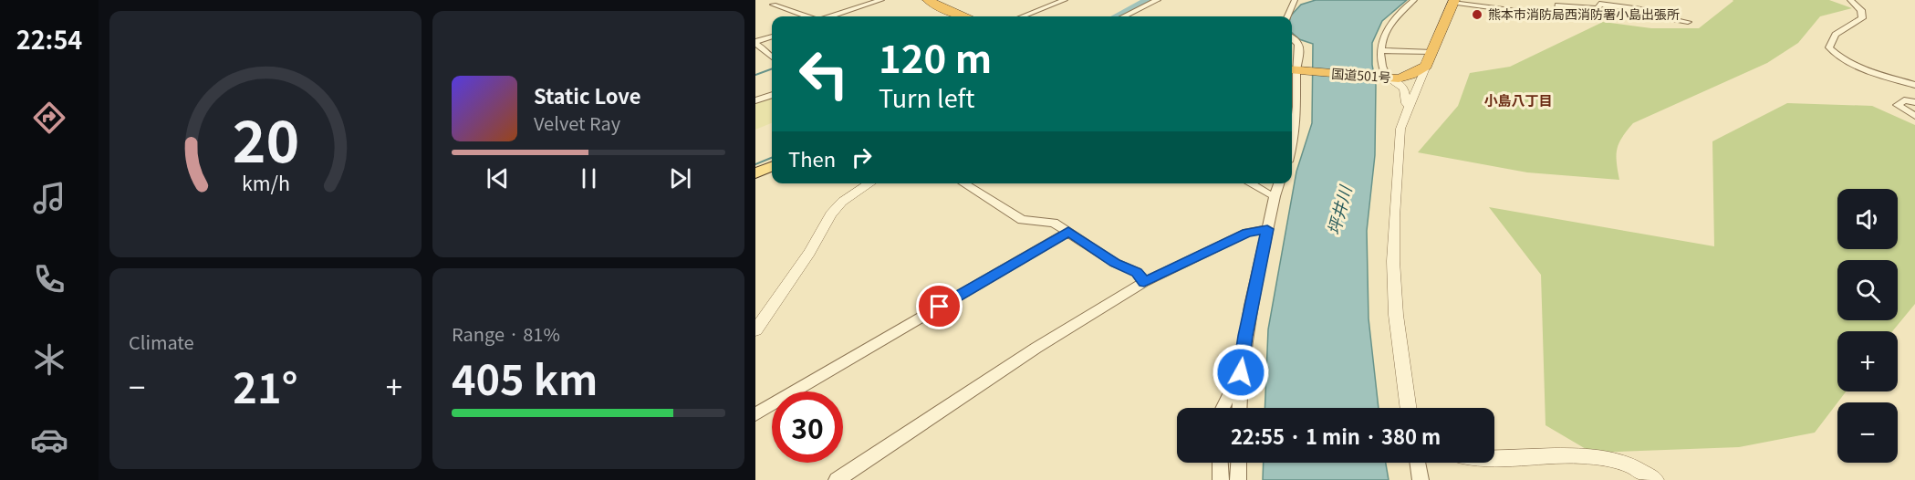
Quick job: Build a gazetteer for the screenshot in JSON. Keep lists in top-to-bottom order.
{
  "streets": {
    "highway": ["国道501号"]
  },
  "districts": ["小島八丁目"],
  "water": ["坪井川"],
  "places": ["熊本市消防局西消防署小島出張所"],
  "page": {
    "tabs": "22:54",
    "turn": ["120 m", "Turn left"],
    "song": ["Static Love", "Velvet Ray"],
    "then": "Then",
    "map_buttons": ["+", "−"],
    "tile": [
      "Climate",
      ["Range · 81%", "405 km"]
    ],
    "heat": ["−", "21°", "+"],
    "limit": "30",
    "trip": "22:55 · 1 min · 380 m",
    "gauge": ["20", "km/h"]
  }
}
